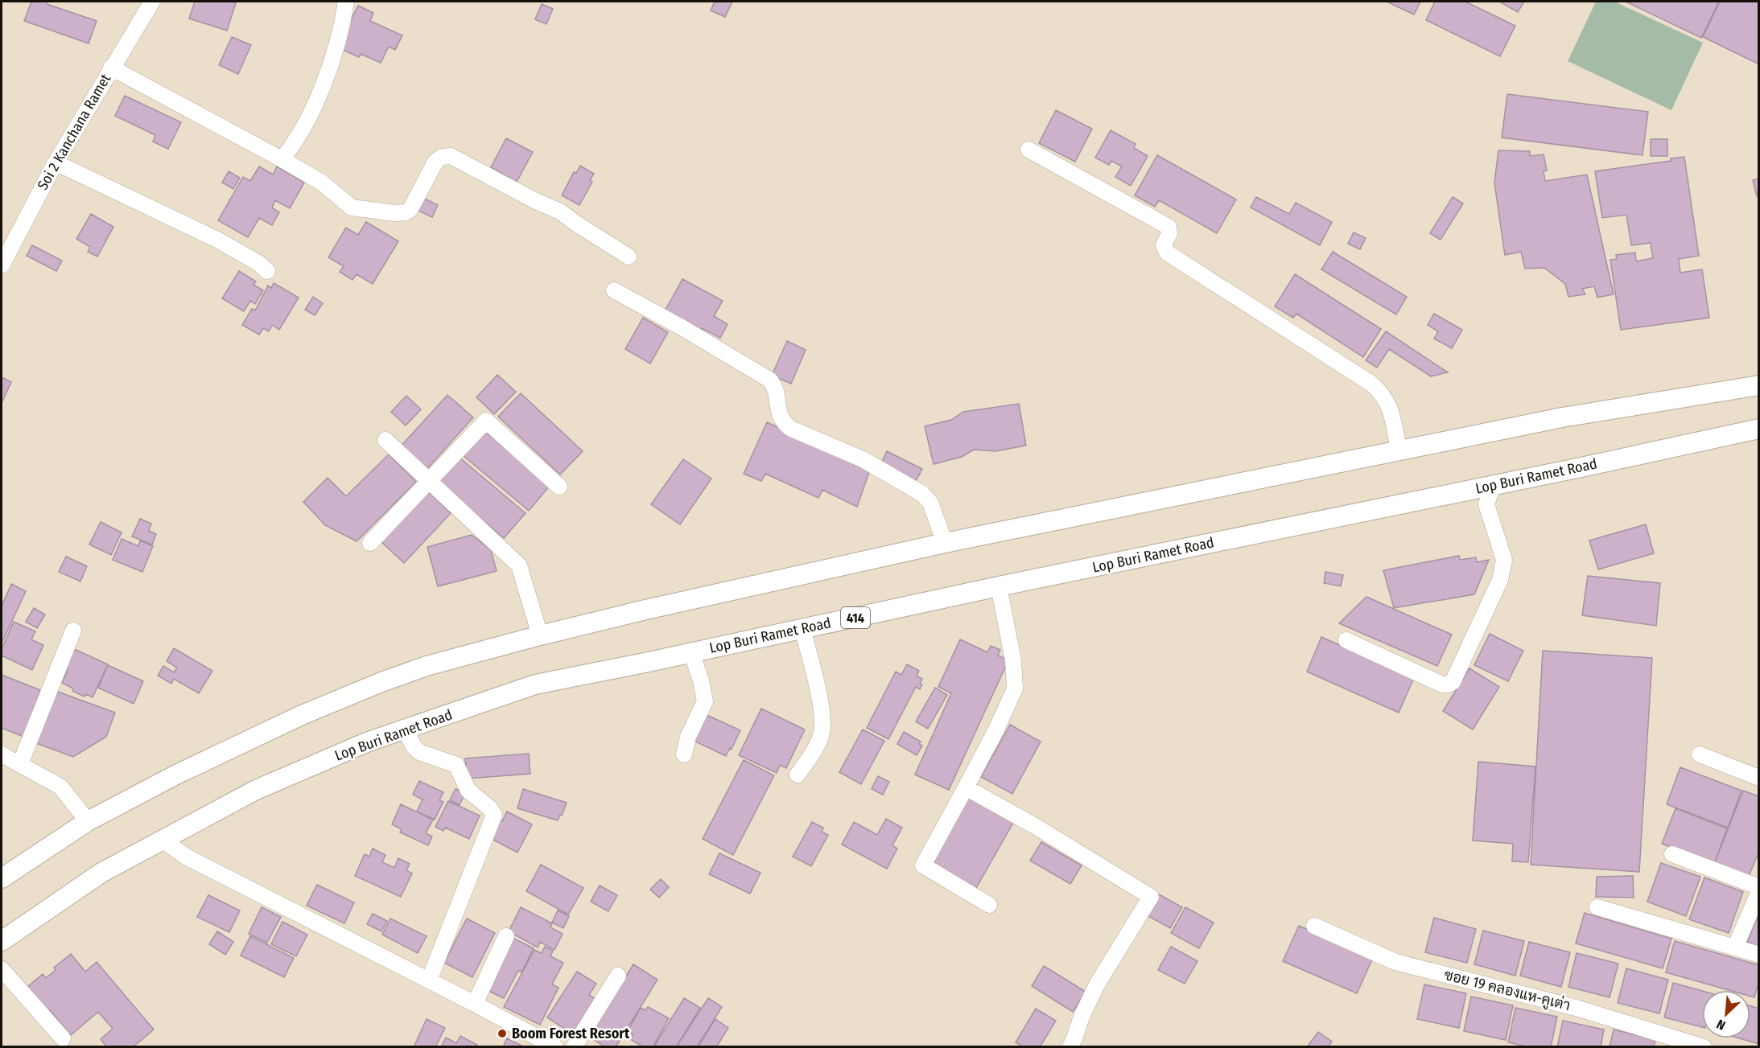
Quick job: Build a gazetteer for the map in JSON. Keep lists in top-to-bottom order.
{
  "streets": {
    "main road": ["Lop Buri Ramet Road", "414"],
    "street": ["Soi 2 Kanchana Ramet", "ซอย 19 คลองแห-คูเต่า"]
  },
  "places": ["Boom Forest Resort"],
  "north": "bottom left"
}
